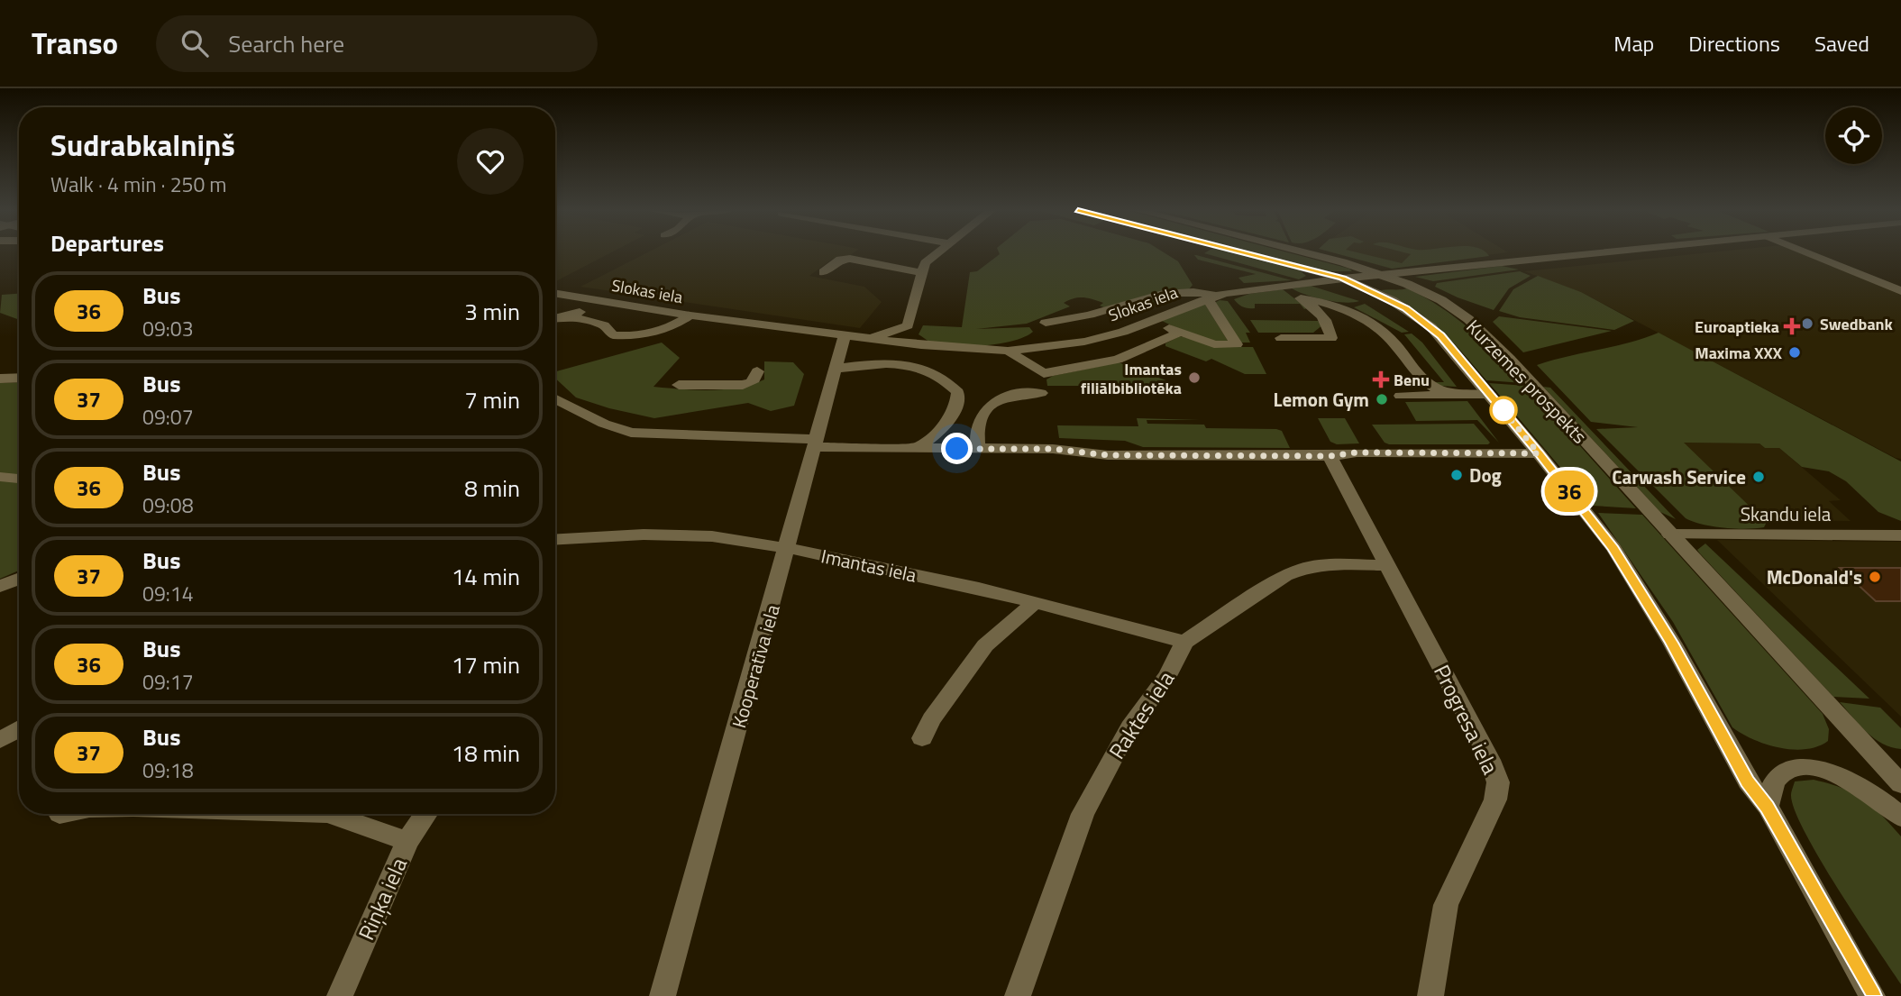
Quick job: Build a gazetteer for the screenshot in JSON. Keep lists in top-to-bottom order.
{
  "streets": {
    "street": [
      "Slokas iela",
      "Kurzemes prospekts",
      "Skandu iela",
      "Imantas iela",
      "Kooperatīva iela",
      "Raktes iela",
      "Progresa iela",
      "Riņķa iela"
    ]
  },
  "crossings": [
    ["Slokas iela", "Kurzemes prospekts"],
    ["Slokas iela", "Kooperatīva iela"],
    ["Kurzemes prospekts", "Skandu iela"],
    ["Imantas iela", "Kooperatīva iela"],
    ["Imantas iela", "Raktes iela"]
  ],
  "places": {
    "other": [
      "Swedbank",
      "Maxima XXX",
      "Imantas filiālbibliotēka",
      "Lemon Gym",
      "Dog",
      "Carwash Service",
      "McDonald's"
    ],
    "health": ["Euroaptieka", "Benu"]
  },
  "lines": ["bus line 36"],
  "page": {
    "header": "Transo",
    "search": "Search here",
    "nav": ["Map", "Directions", "Saved"],
    "on_map": "36",
    "heading": [
      ["Sudrabkalniņš", "Walk · 4 min · 250 m"],
      "Departures"
    ],
    "list": [
      {
        "mark": "36",
        "name": "Bus",
        "note": "09:03",
        "value": "3 min"
      },
      {
        "mark": "37",
        "name": "Bus",
        "note": "09:07",
        "value": "7 min"
      },
      {
        "mark": "36",
        "name": "Bus",
        "note": "09:08",
        "value": "8 min"
      },
      {
        "mark": "37",
        "name": "Bus",
        "note": "09:14",
        "value": "14 min"
      },
      {
        "mark": "36",
        "name": "Bus",
        "note": "09:17",
        "value": "17 min"
      },
      {
        "mark": "37",
        "name": "Bus",
        "note": "09:18",
        "value": "18 min"
      }
    ]
  }
}
